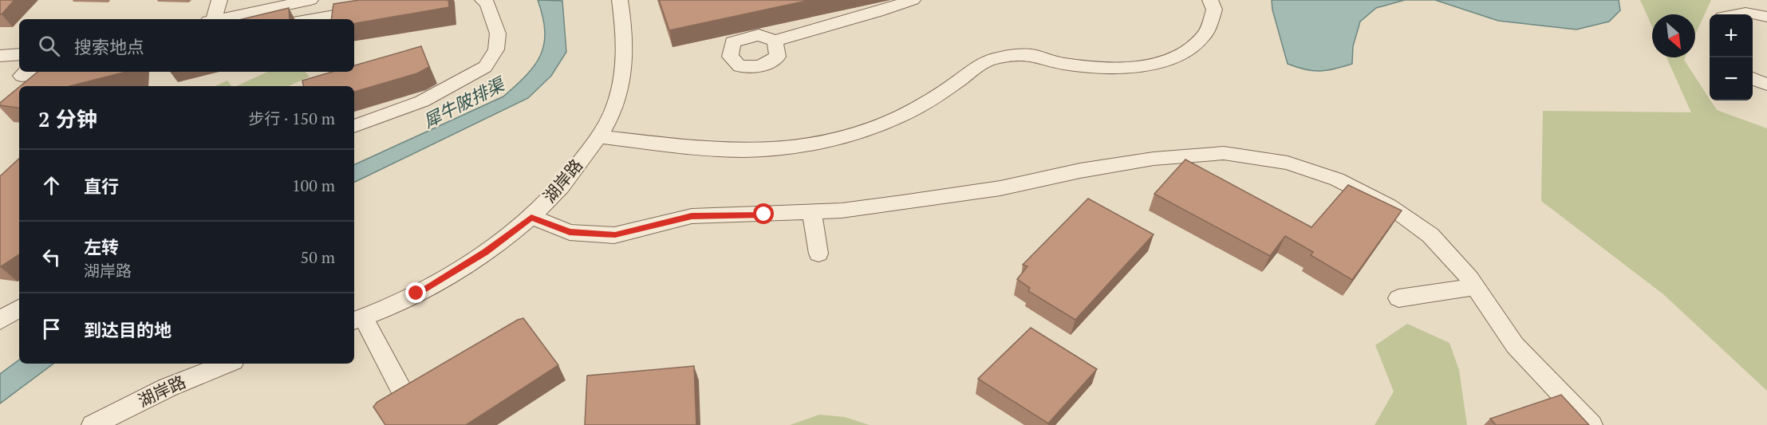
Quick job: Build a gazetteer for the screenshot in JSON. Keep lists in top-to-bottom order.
{
  "streets": {
    "street": ["湖岸路"]
  },
  "water": ["犀牛陂排渠"],
  "north": "bottom right",
  "page": {
    "map_buttons": ["+", "−"],
    "search": "搜索地点",
    "heading": ["2 分钟", "步行 · 150 m"],
    "list": [
      ["直行", "100 m"],
      ["左转", "湖岸路", "50 m"],
      "到达目的地"
    ]
  }
}
